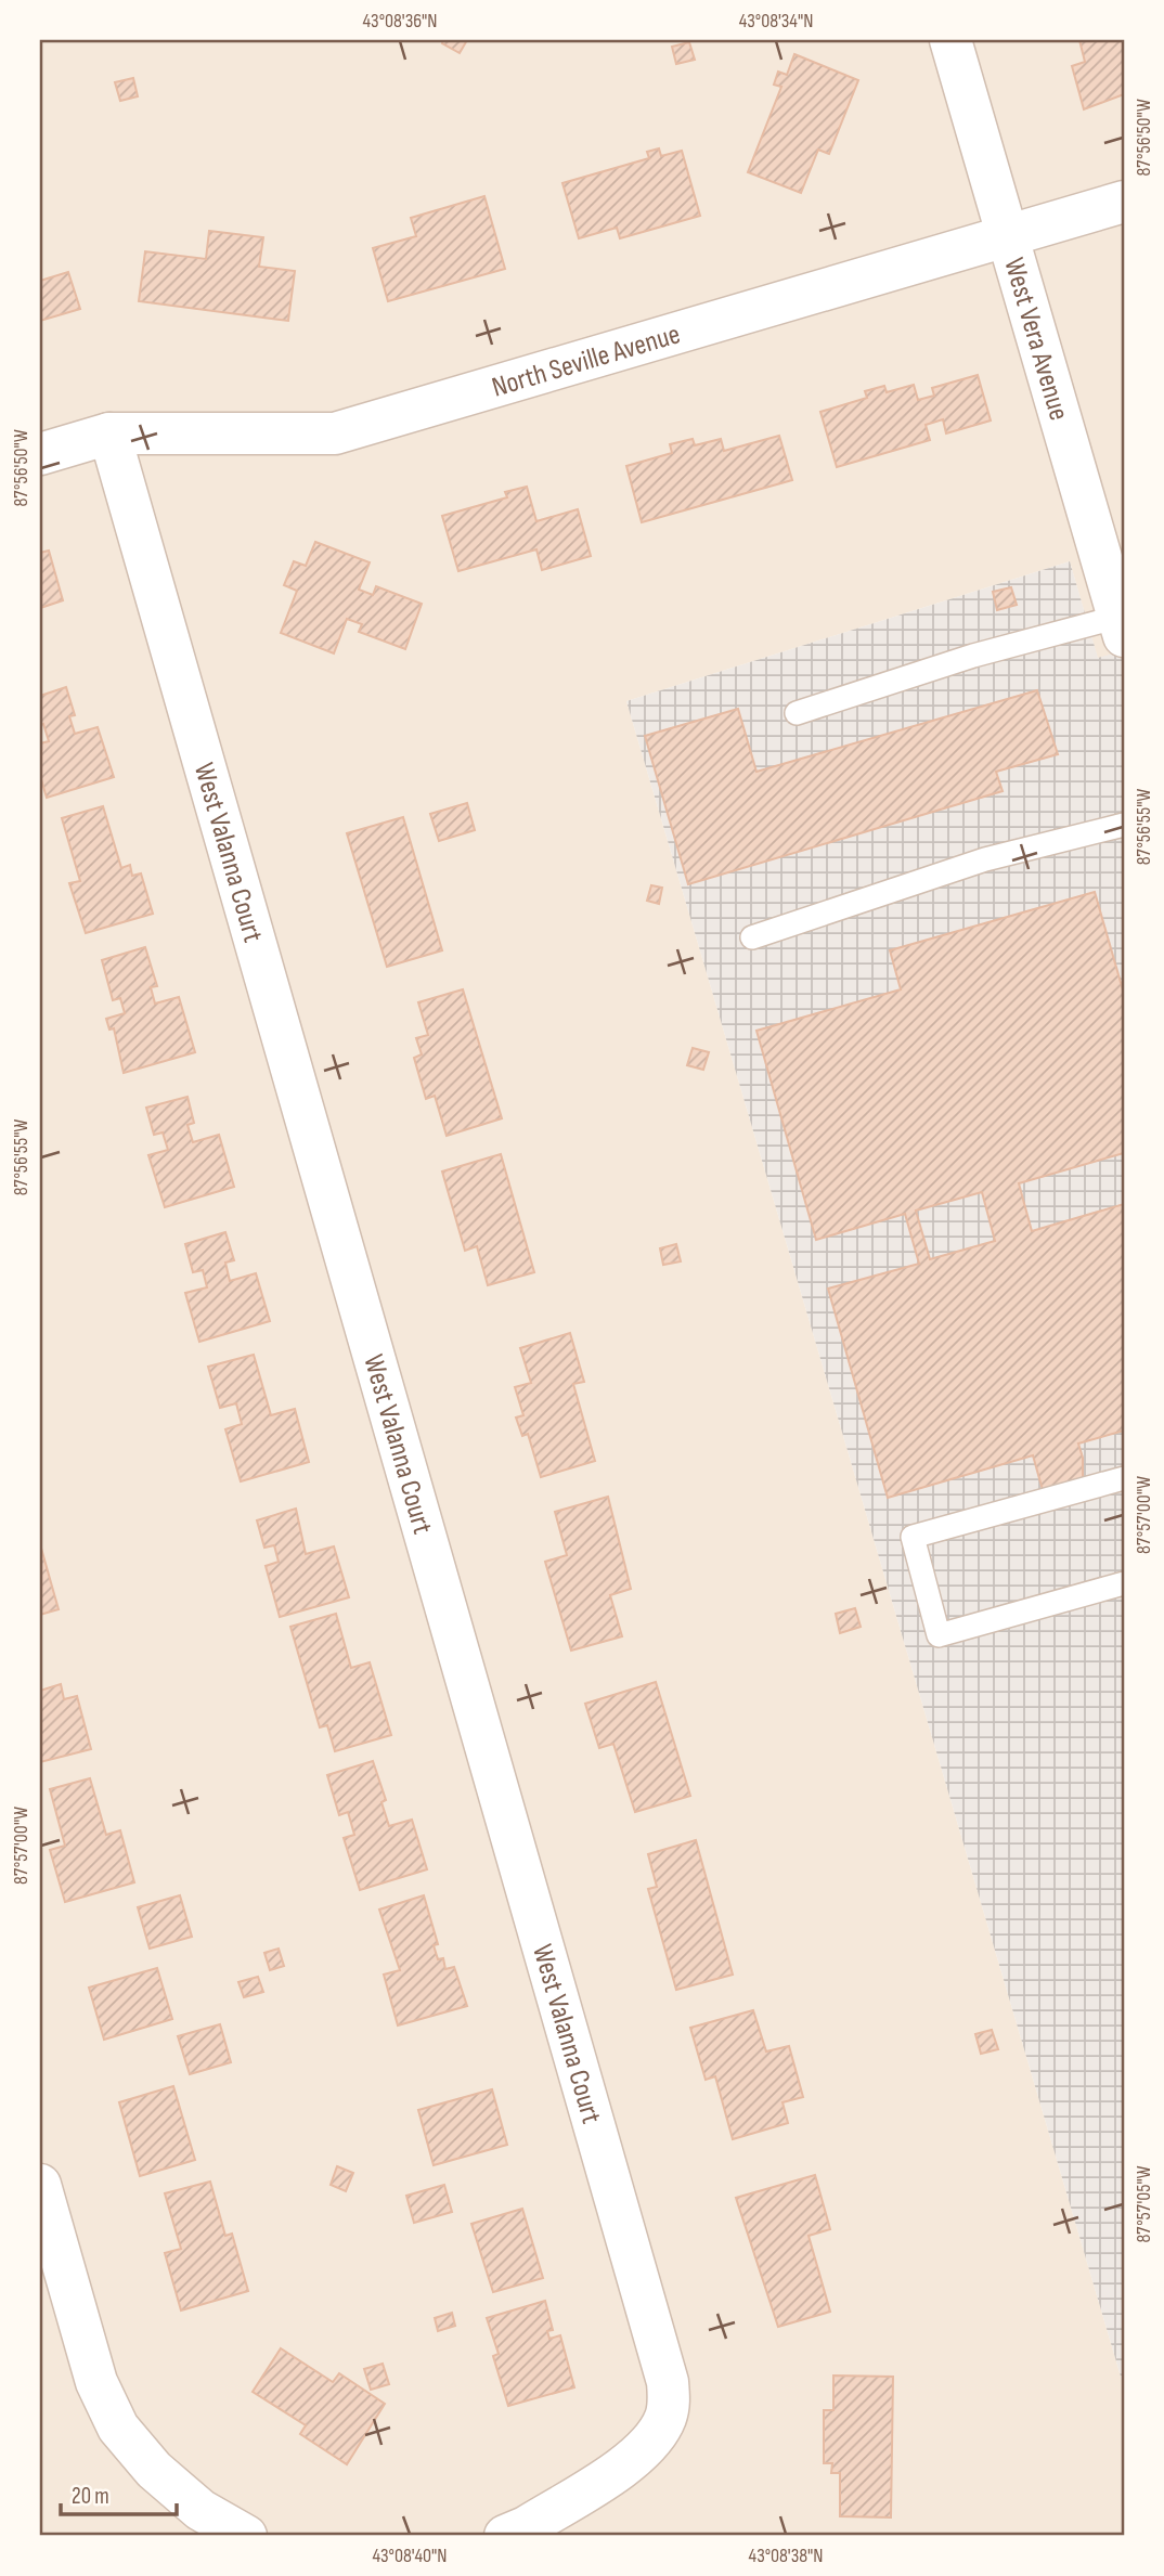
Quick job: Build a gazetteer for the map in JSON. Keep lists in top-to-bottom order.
{
  "streets": {
    "street": ["West Vera Avenue", "North Seville Avenue", "West Valanna Court"]
  },
  "crossings": [
    ["West Vera Avenue", "North Seville Avenue"],
    ["North Seville Avenue", "West Valanna Court"]
  ],
  "scale_bar": "20 m",
  "coordinates": [
    "43°08'36\"N",
    "43°08'34\"N",
    "87°56'50\"W",
    "87°56'55\"W",
    "87°57'00\"W",
    "87°57'05\"W",
    "43°08'40\"N",
    "43°08'38\"N"
  ]
}
